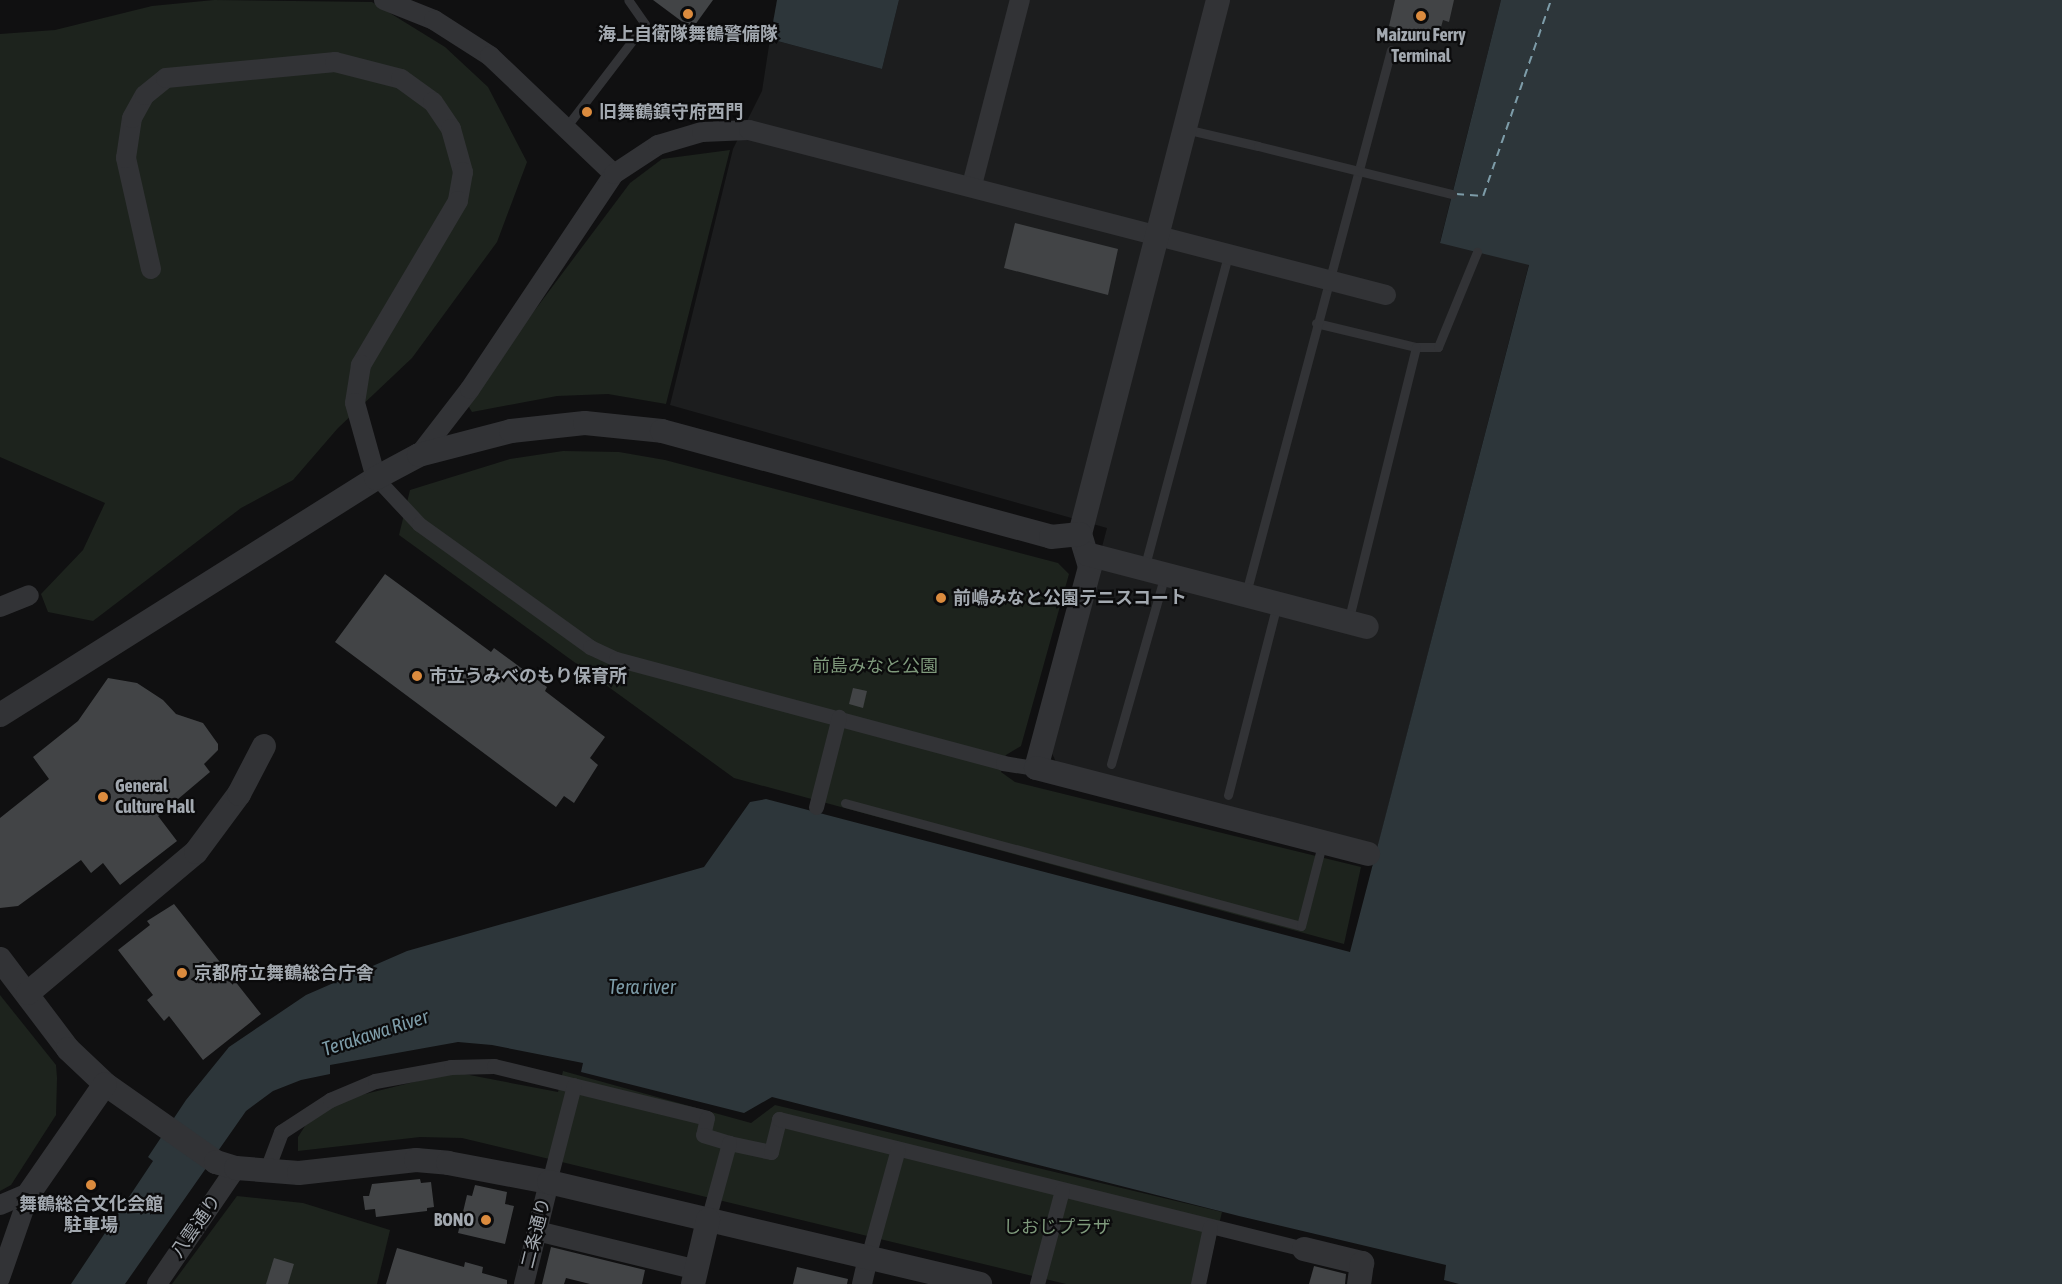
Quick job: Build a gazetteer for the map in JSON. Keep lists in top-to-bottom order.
{
  "streets": {
    "street": ["八雲通り", "二条通り"]
  },
  "water": ["Tera river", "Terakawa River"],
  "parks": ["前島みなと公園", "しおじプラザ"],
  "places": [
    "海上自衛隊舞鶴警備隊",
    "Maizuru Ferry Terminal",
    "旧舞鶴鎮守府西門",
    "前嶋みなと公園テニスコート",
    "市立うみべのもり保育所",
    "General Culture Hall",
    "京都府立舞鶴総合庁舎",
    "舞鶴総合文化会館 駐車場",
    "BONO"
  ]
}
